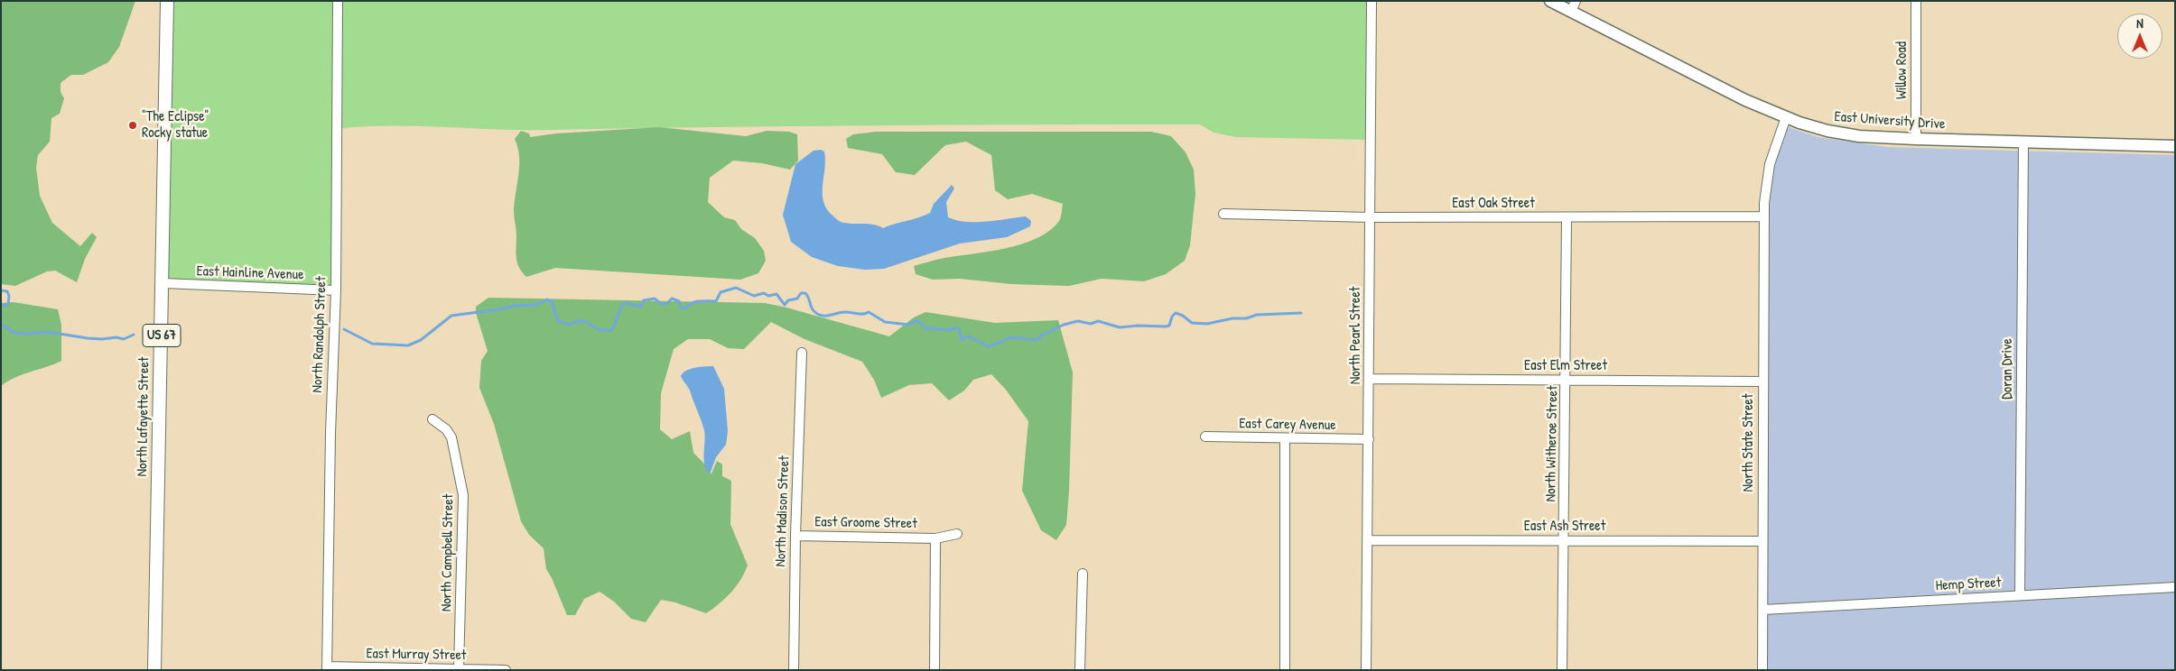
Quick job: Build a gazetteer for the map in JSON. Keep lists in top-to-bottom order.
{
  "streets": {
    "highway": ["US 67", "North Lafayette Street"],
    "main road": ["East University Drive"],
    "street": [
      "Willow Road",
      "East Oak Street",
      "East Hainline Avenue",
      "North Randolph Street",
      "North Pearl Street",
      "East Elm Street",
      "Doran Drive",
      "East Carey Avenue",
      "North State Street",
      "North Witheroe Street",
      "North Madison Street",
      "East Groome Street",
      "East Ash Street",
      "North Campbell Street",
      "Hemp Street",
      "East Murray Street"
    ]
  },
  "crossings": [
    ["Willow Road", "East University Drive"],
    ["East University Drive", "Doran Drive"],
    ["East University Drive", "North State Street"],
    ["East Oak Street", "North Pearl Street"],
    ["East Oak Street", "North State Street"],
    ["East Oak Street", "North Witheroe Street"],
    ["East Hainline Avenue", "North Randolph Street"],
    ["East Hainline Avenue", "North Lafayette Street"],
    ["North Randolph Street", "East Murray Street"],
    ["North Pearl Street", "East Elm Street"],
    ["North Pearl Street", "East Carey Avenue"],
    ["North Pearl Street", "East Ash Street"],
    ["East Elm Street", "North State Street"],
    ["East Elm Street", "North Witheroe Street"],
    ["Doran Drive", "Hemp Street"],
    ["North State Street", "East Ash Street"],
    ["North State Street", "Hemp Street"],
    ["North Witheroe Street", "East Ash Street"],
    ["North Madison Street", "East Groome Street"],
    ["North Campbell Street", "East Murray Street"]
  ],
  "places": ["\"The Eclipse\" Rocky statue"],
  "north": "top"
}
